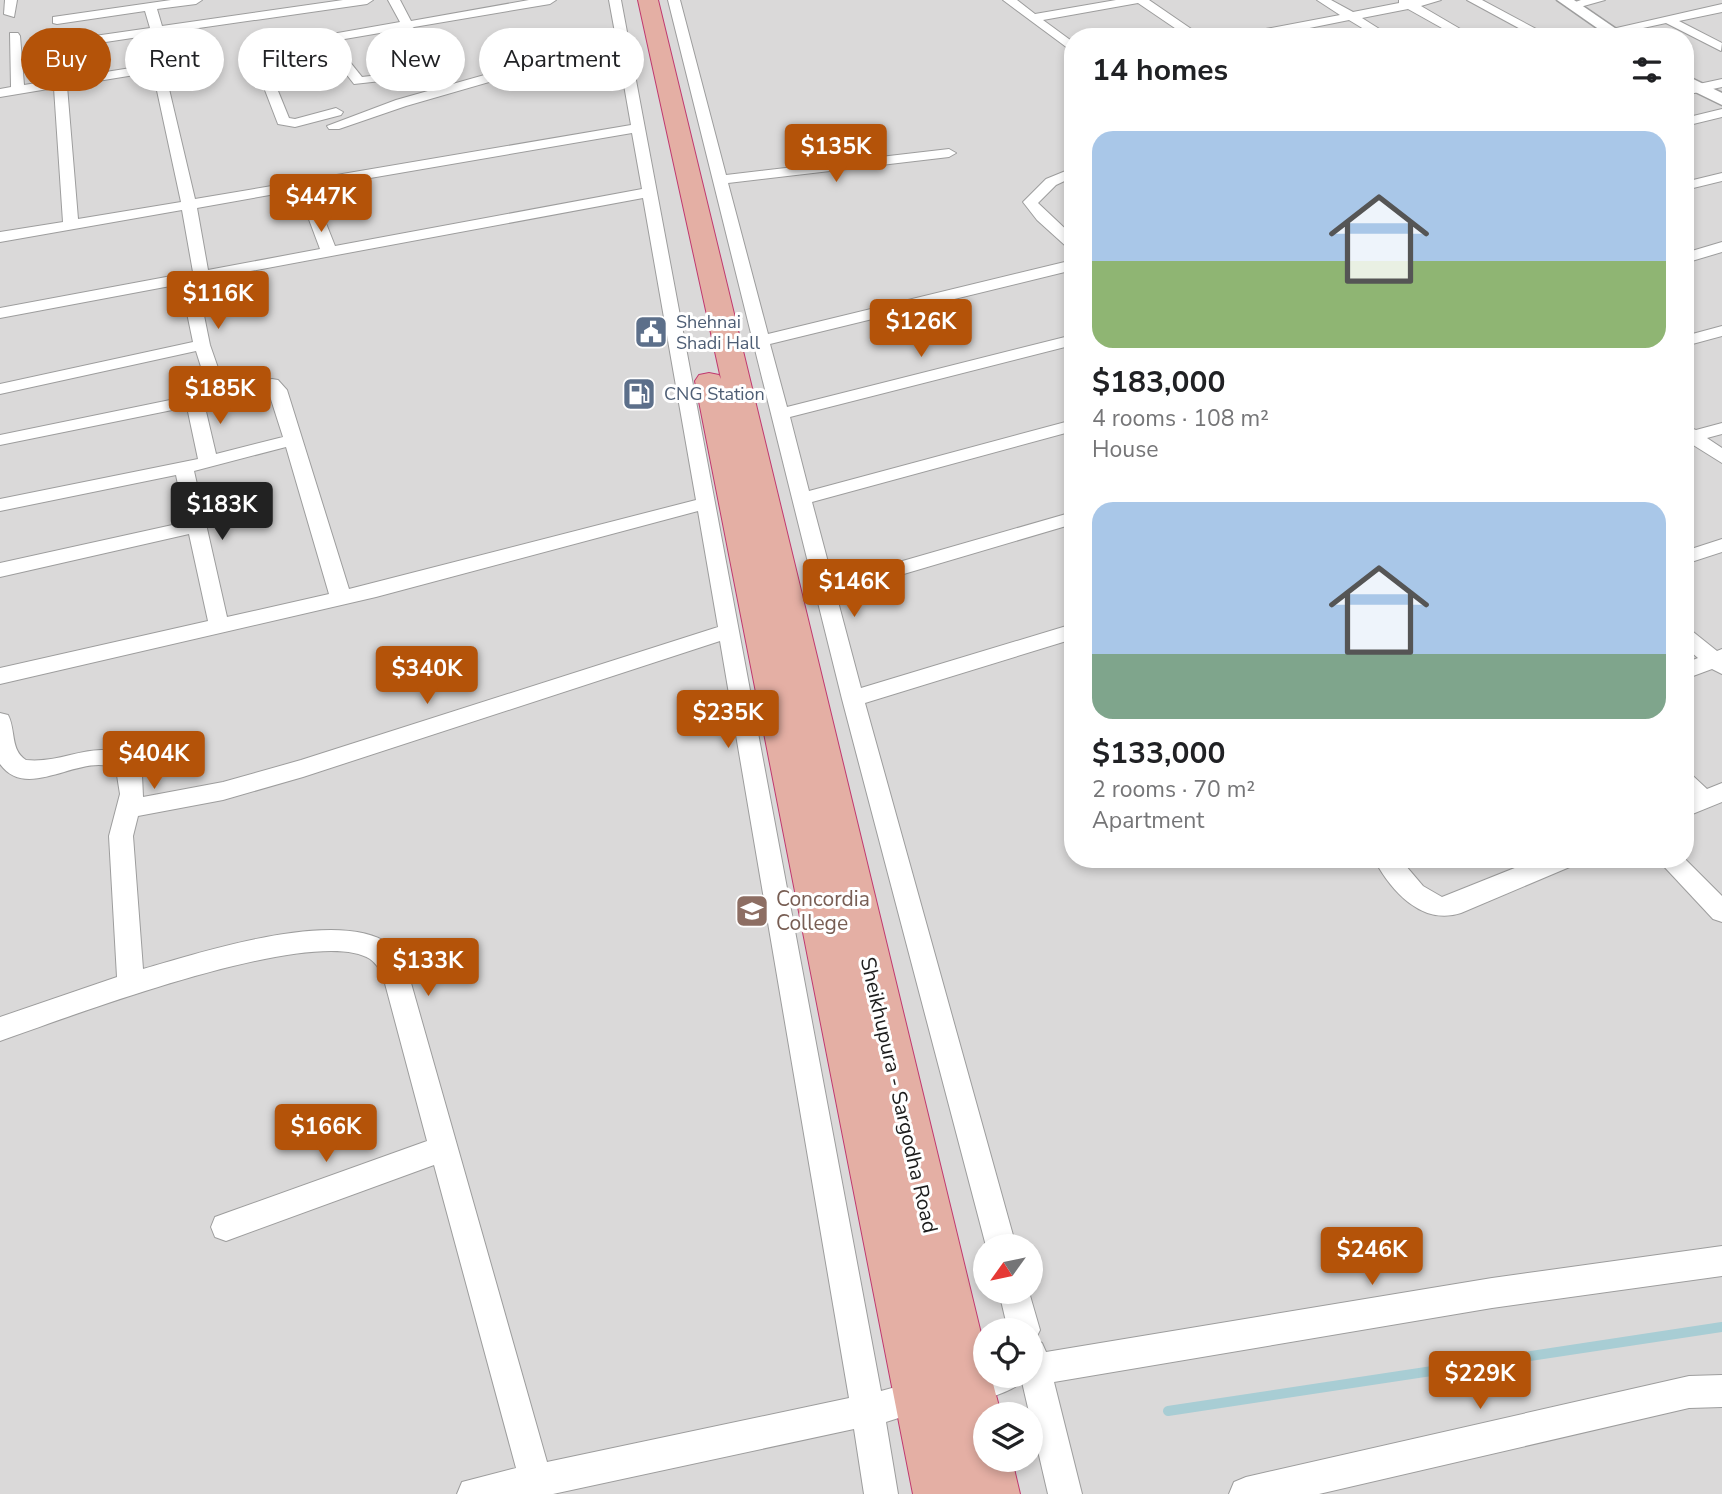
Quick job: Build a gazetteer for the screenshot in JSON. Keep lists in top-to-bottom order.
{
  "streets": {
    "highway": ["Sheikhupura - Sargodha Road"]
  },
  "places": {
    "public building": ["Shehnai Shadi Hall"],
    "fuel station": ["CNG Station"],
    "school or university": ["Concordia College"]
  },
  "north": "bottom left",
  "page": {
    "chip": [
      "Buy",
      "Rent",
      "Filters",
      "New",
      "Apartment"
    ],
    "heading": "14 homes",
    "list": [
      {
        "name": "$183,000",
        "note": "4 rooms · 108 m² · House"
      },
      {
        "name": "$133,000",
        "note": "2 rooms · 70 m² · Apartment"
      }
    ],
    "price": [
      "$135K",
      "$447K",
      "$116K",
      "$126K",
      "$185K",
      "$183K",
      "$146K",
      "$340K",
      "$235K",
      "$404K",
      "$133K",
      "$166K",
      "$246K",
      "$229K"
    ]
  }
}
